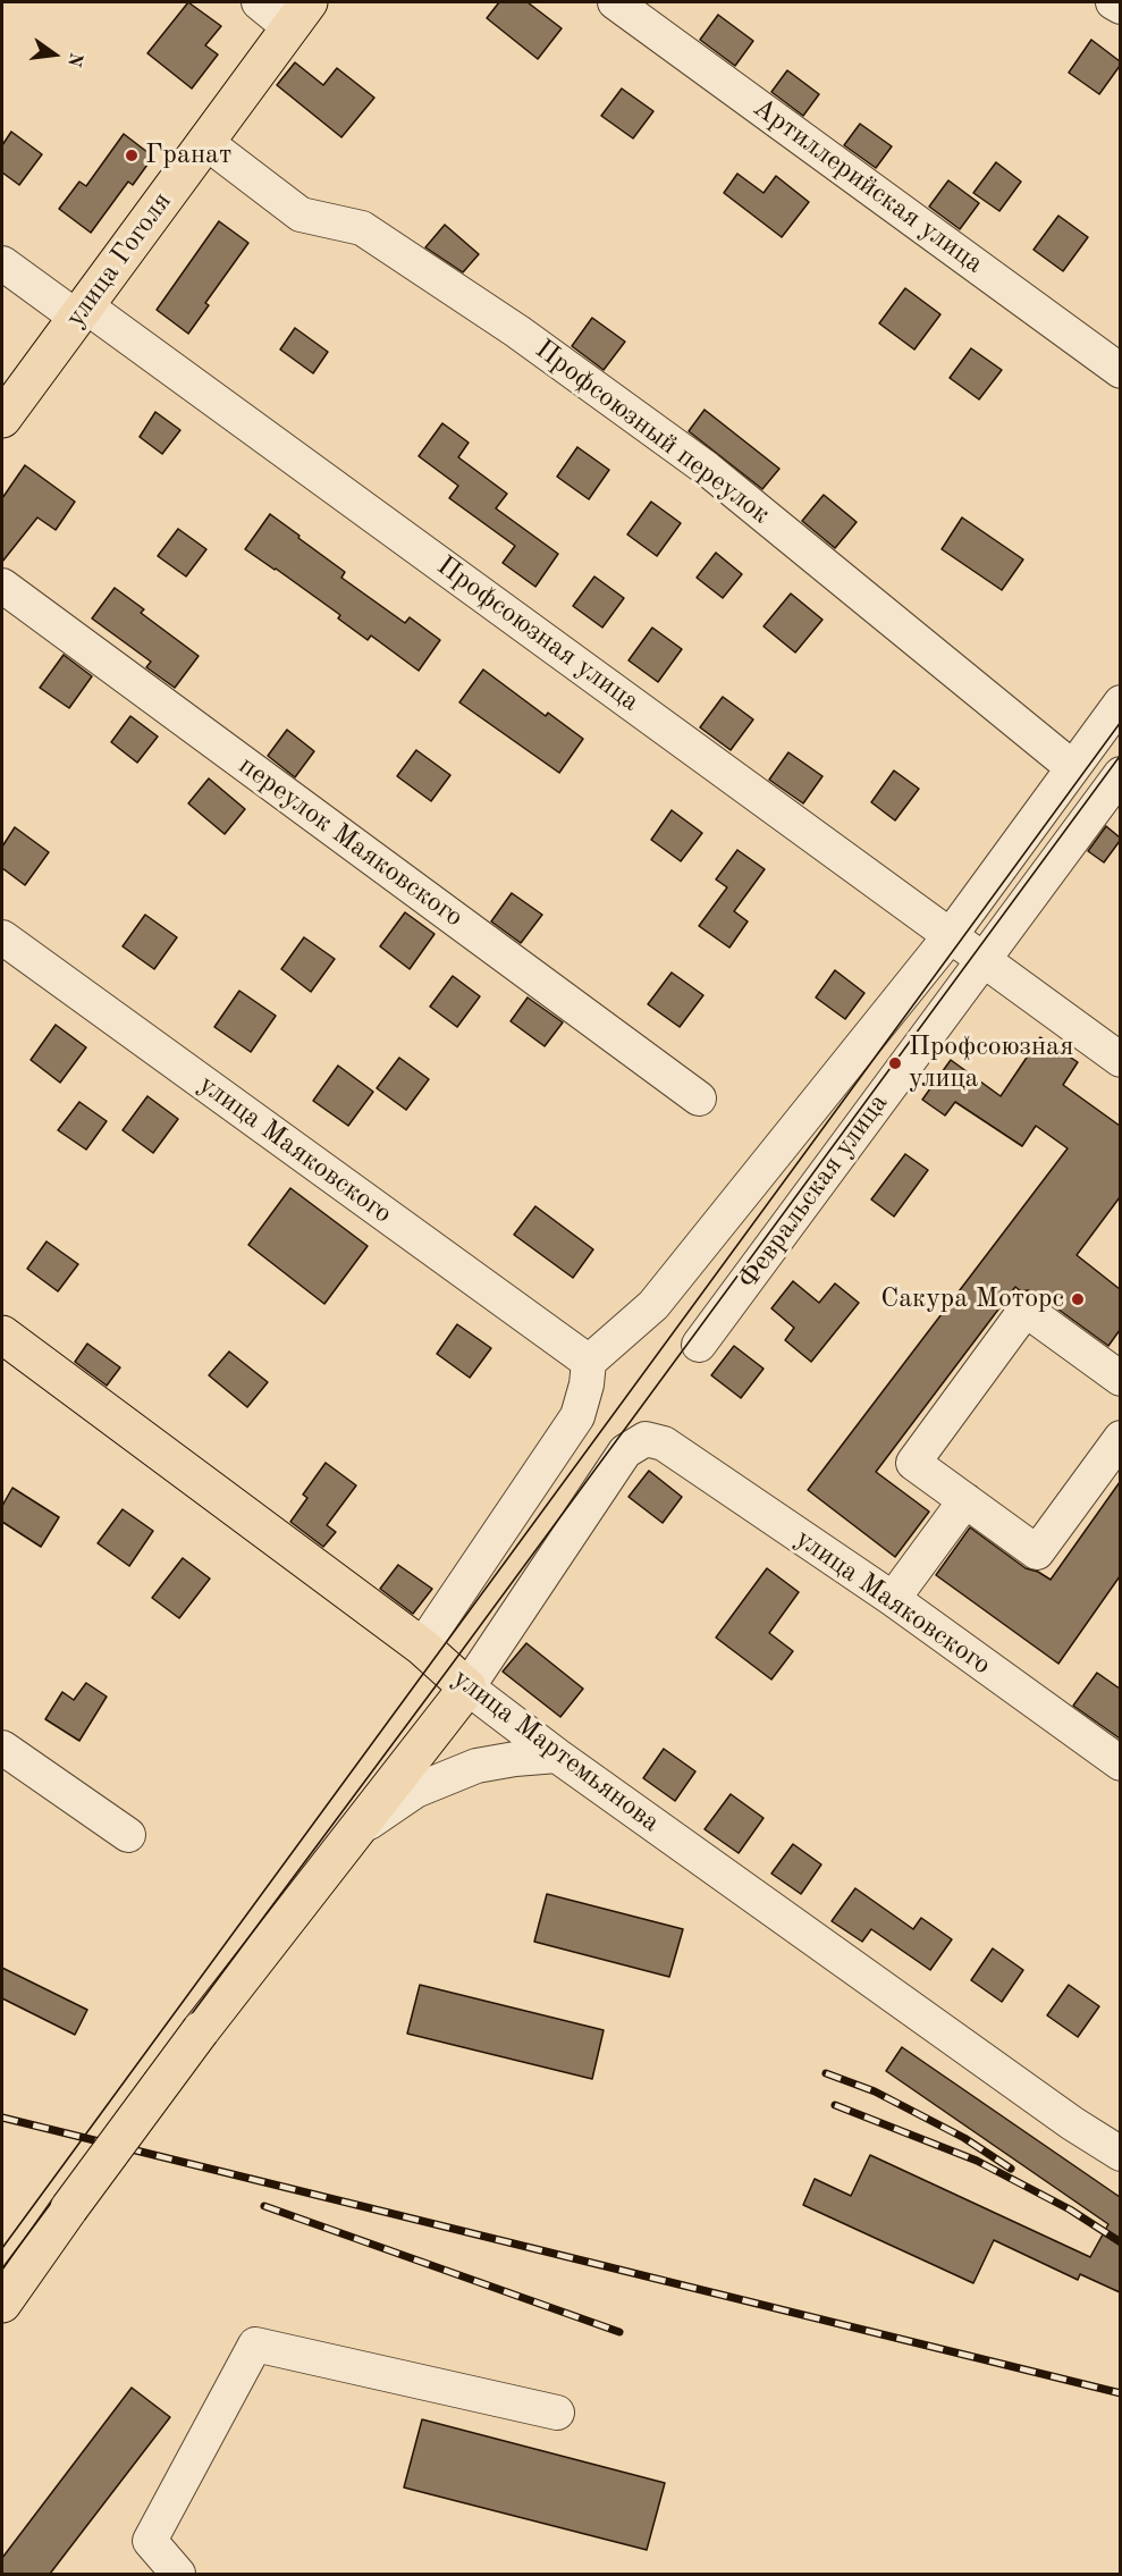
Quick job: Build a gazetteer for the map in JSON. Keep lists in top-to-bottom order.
{
  "streets": {
    "main road": ["улица Гоголя", "улица Мартемьянова"],
    "street": [
      "Артиллерийская улица",
      "Профсоюзный переулок",
      "Профсоюзная улица",
      "переулок Маяковского",
      "улица Маяковского",
      "Февральская улица"
    ]
  },
  "crossings": [
    ["улица Гоголя", "Профсоюзный переулок"],
    ["улица Гоголя", "Профсоюзная улица"],
    ["Профсоюзная улица", "Февральская улица"],
    ["улица Маяковского", "улица Мартемьянова"]
  ],
  "places": ["Гранат", "Профсоюзная улица", "Сакура Моторс"],
  "north": "right"
}
